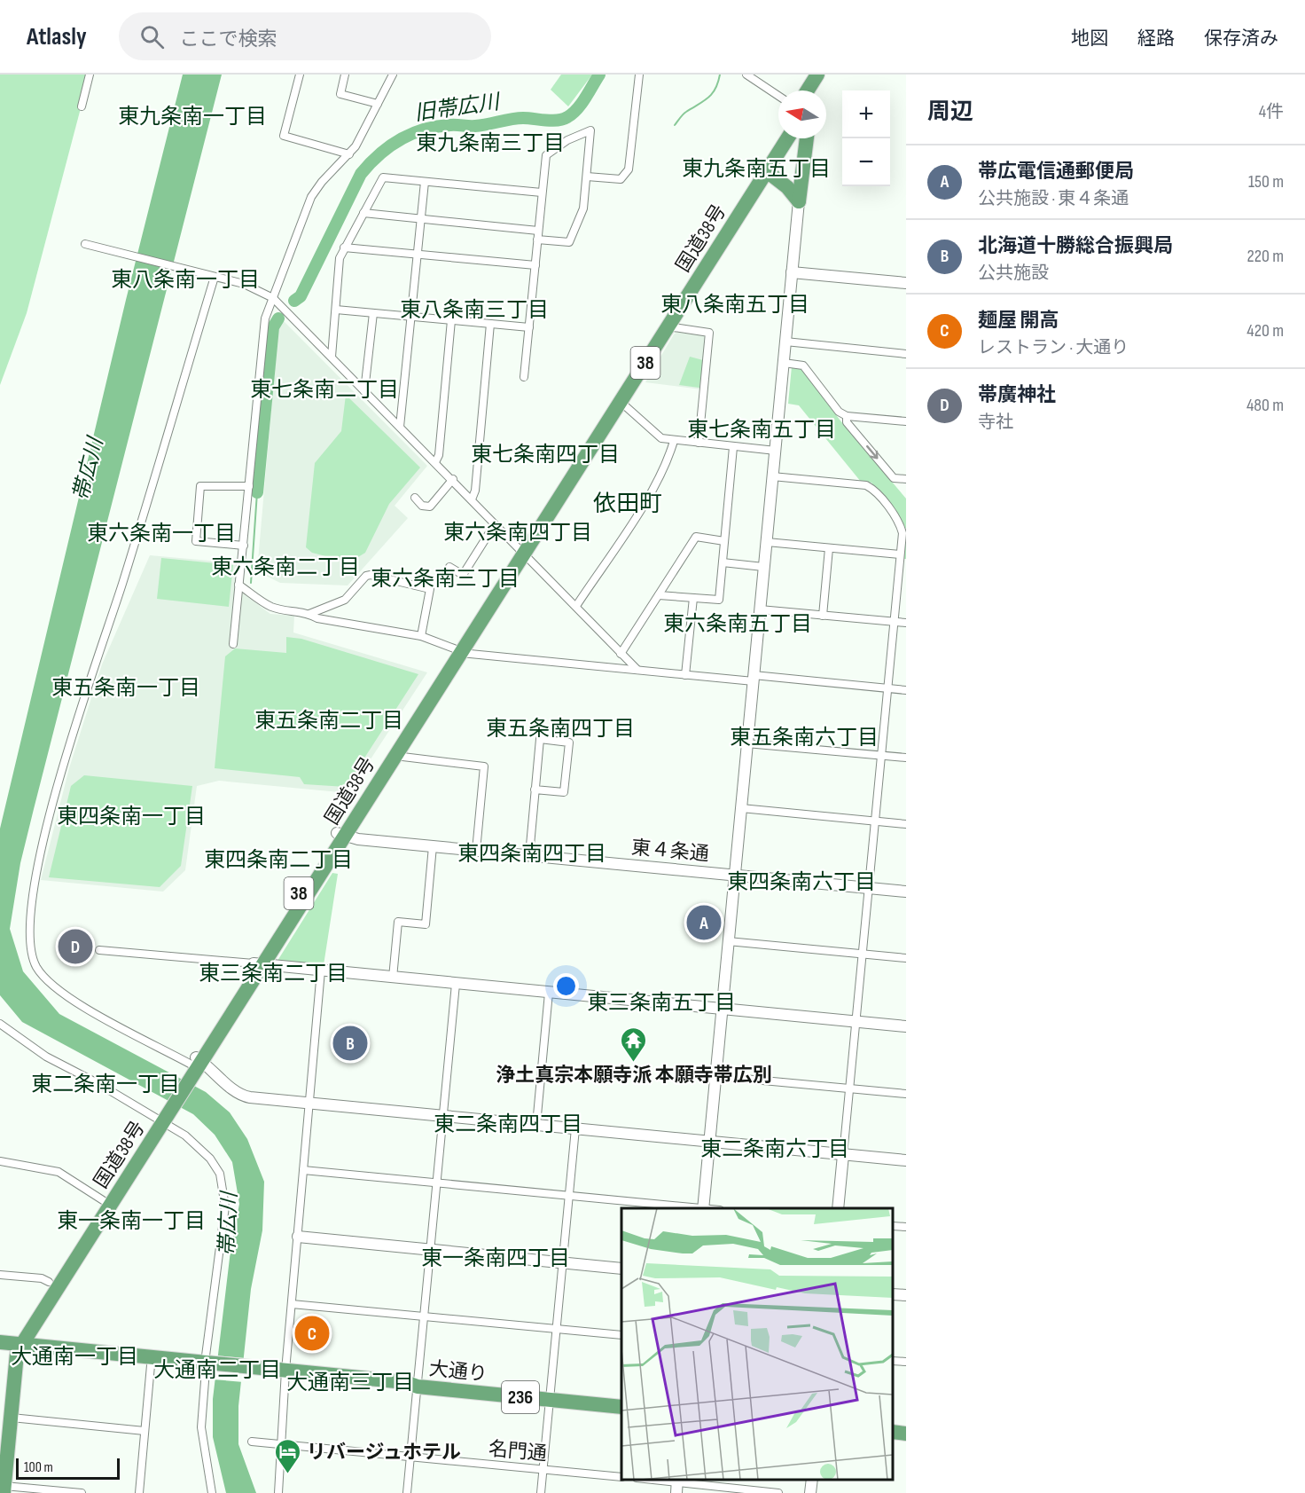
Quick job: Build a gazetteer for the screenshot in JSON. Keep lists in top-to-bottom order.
{
  "streets": {
    "highway": [
      "国道38号",
      "38",
      "大通り",
      "236"
    ],
    "street": ["東４条通", "名門通"]
  },
  "crossings": [
    ["国道38号", "東４条通"],
    ["国道38号", "大通り"]
  ],
  "districts": [
    "東九条南一丁目",
    "東九条南三丁目",
    "東九条南五丁目",
    "東八条南一丁目",
    "東八条南五丁目",
    "東八条南三丁目",
    "東七条南二丁目",
    "東七条南五丁目",
    "東七条南四丁目",
    "依田町",
    "東六条南四丁目",
    "東六条南一丁目",
    "東六条南二丁目",
    "東六条南三丁目",
    "東六条南五丁目",
    "東五条南一丁目",
    "東五条南二丁目",
    "東五条南四丁目",
    "東五条南六丁目",
    "東四条南一丁目",
    "東四条南四丁目",
    "東四条南二丁目",
    "東四条南六丁目",
    "東三条南二丁目",
    "東三条南五丁目",
    "東二条南一丁目",
    "東二条南四丁目",
    "東二条南六丁目",
    "東一条南一丁目",
    "東一条南四丁目",
    "大通南一丁目",
    "大通南二丁目",
    "大通南三丁目"
  ],
  "water": ["旧帯広川", "帯広川"],
  "places": {
    "temple": ["浄土真宗本願寺派 本願寺帯広別"],
    "hotel": ["リバージュホテル"]
  },
  "scale_bar": "100 m",
  "north": "left",
  "page": {
    "header": "Atlasly",
    "search": "ここで検索",
    "nav": ["地図", "経路", "保存済み"],
    "heading": ["周辺", "4件"],
    "map_buttons": ["+", "−"],
    "list": [
      {
        "mark": "A",
        "name": "帯広電信通郵便局",
        "note": "公共施設 · 東４条通",
        "value": "150 m"
      },
      {
        "mark": "B",
        "name": "北海道十勝総合振興局",
        "note": "公共施設",
        "value": "220 m"
      },
      {
        "mark": "C",
        "name": "麺屋 開高",
        "note": "レストラン · 大通り",
        "value": "420 m"
      },
      {
        "mark": "D",
        "name": "帯廣神社",
        "note": "寺社",
        "value": "480 m"
      }
    ],
    "pins": [
      "A",
      "D",
      "B",
      "C"
    ],
    "scale": "100 m"
  }
}
